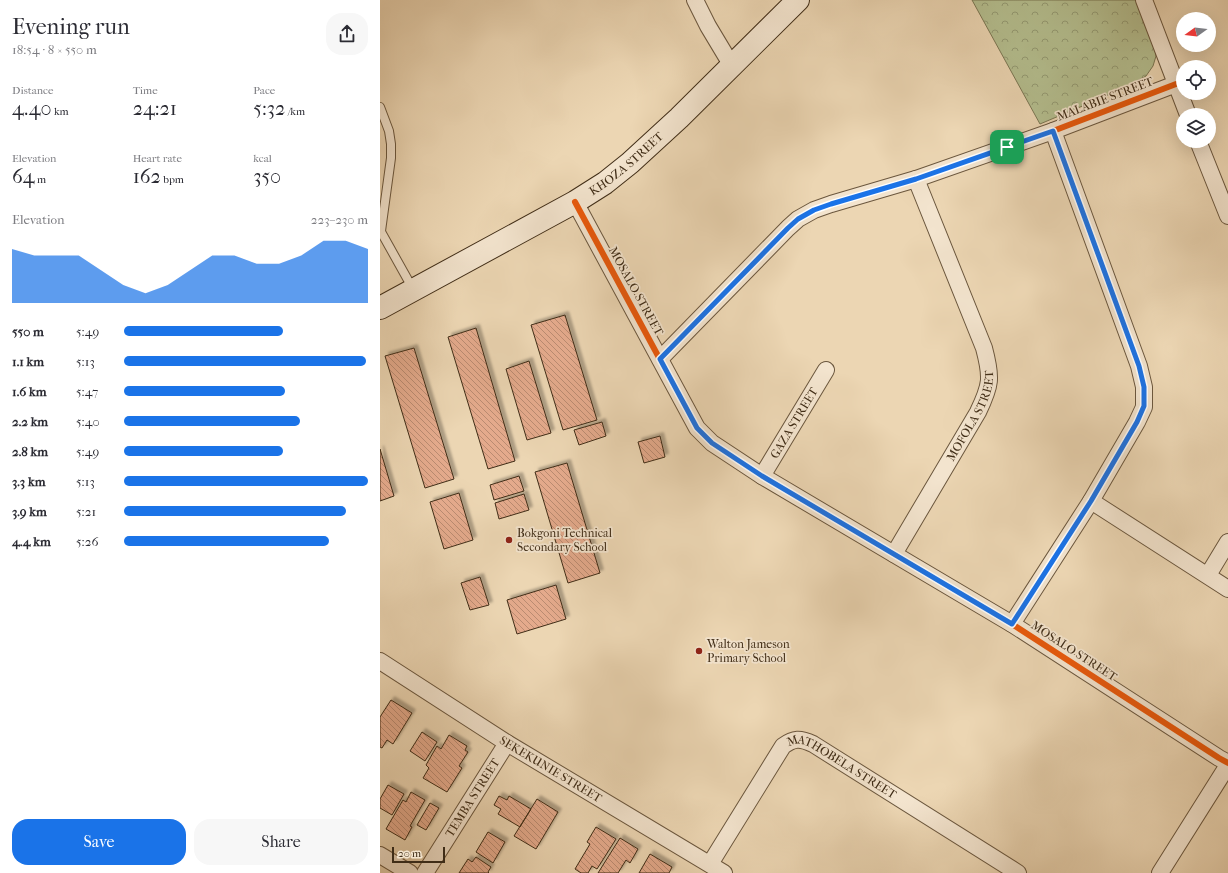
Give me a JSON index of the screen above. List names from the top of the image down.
{
  "streets": {
    "street": [
      "MALABIE STREET",
      "KHOZA STREET",
      "MOSALO STREET",
      "MOFOLA STREET",
      "GAZA STREET",
      "SEKEKUNIE STREET",
      "MATHOBELA STREET",
      "TEMBA STREET"
    ]
  },
  "crossings": [
    ["MALABIE STREET", "MOSALO STREET"],
    ["MALABIE STREET", "MOFOLA STREET"],
    ["KHOZA STREET", "MOSALO STREET"],
    ["MOSALO STREET", "MOFOLA STREET"],
    ["MOSALO STREET", "GAZA STREET"],
    ["SEKEKUNIE STREET", "MATHOBELA STREET"],
    ["SEKEKUNIE STREET", "TEMBA STREET"]
  ],
  "places": ["Bokgoni Technical Secondary School", "Walton Jameson Primary School"],
  "scale_bar": "20 m",
  "north": "left",
  "page": {
    "heading": ["Evening run", "18:54 · 8 × 550 m"],
    "stats": [
      ["Distance", "4.40 km"],
      ["Time", "24:21"],
      ["Pace", "5:32 /km"],
      ["Elevation", "64 m"],
      ["Heart rate", "162 bpm"],
      ["kcal", "350"]
    ],
    "chart": ["Elevation", "223–230 m"],
    "list": [
      {
        "name": "550 m",
        "note": "5:49"
      },
      {
        "name": "1.1 km",
        "note": "5:13"
      },
      {
        "name": "1.6 km",
        "note": "5:47"
      },
      {
        "name": "2.2 km",
        "note": "5:40"
      },
      {
        "name": "2.8 km",
        "note": "5:49"
      },
      {
        "name": "3.3 km",
        "note": "5:13"
      },
      {
        "name": "3.9 km",
        "note": "5:21"
      },
      {
        "name": "4.4 km",
        "note": "5:26"
      }
    ],
    "buttons": ["Save", "Share"],
    "scale": "20 m"
  }
}
